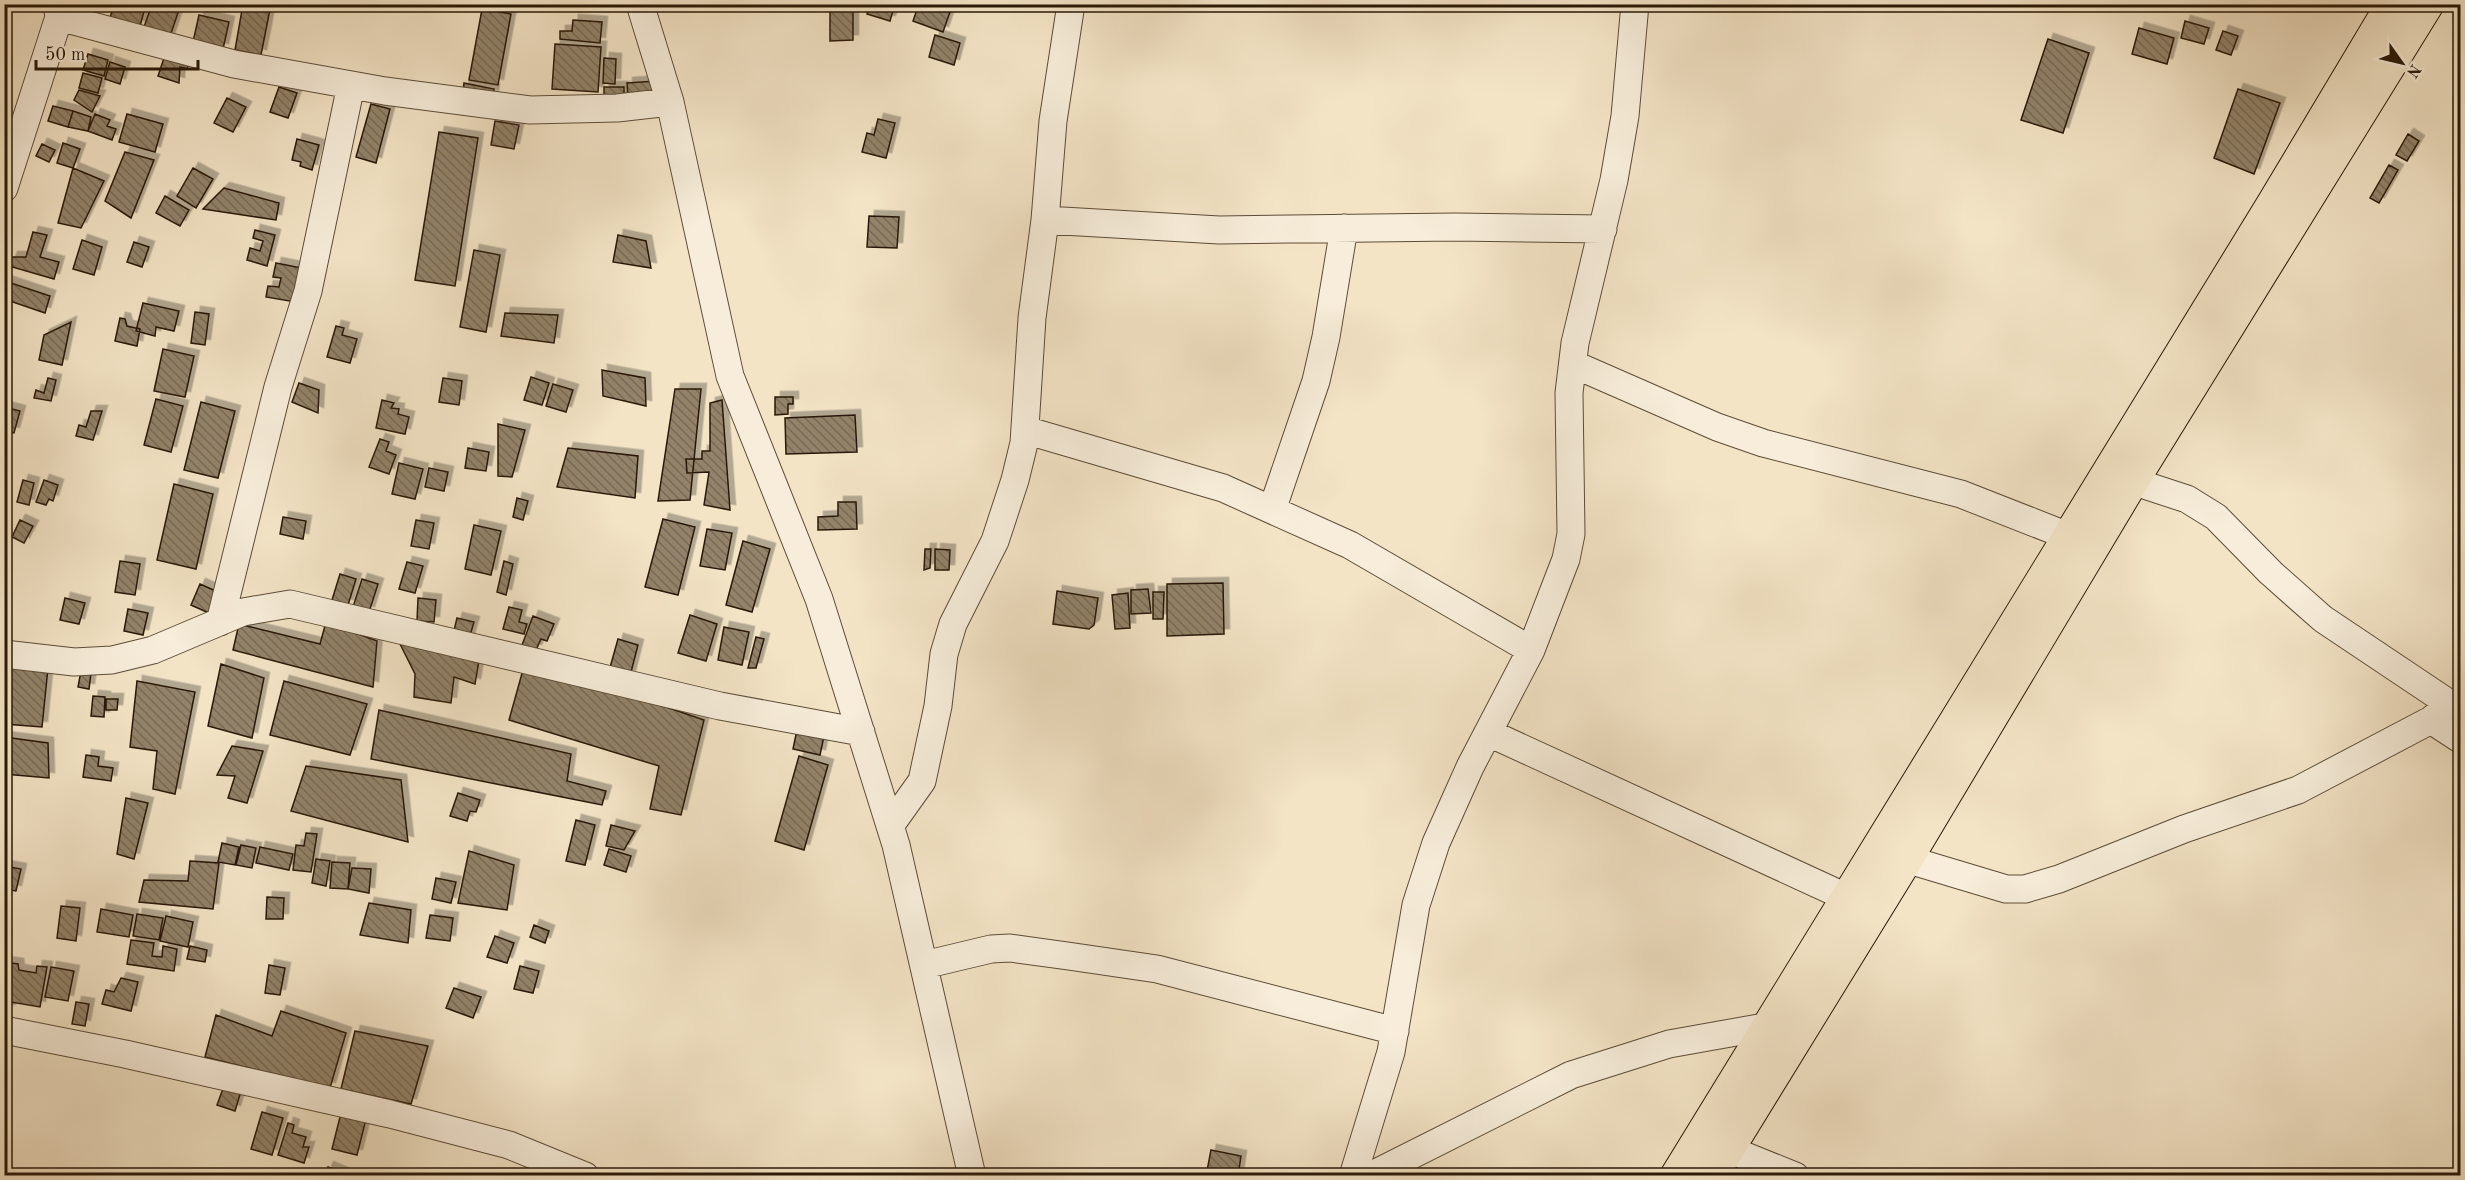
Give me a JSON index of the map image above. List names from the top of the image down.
{
  "scale_bar": "50 m",
  "north": "bottom right"
}
